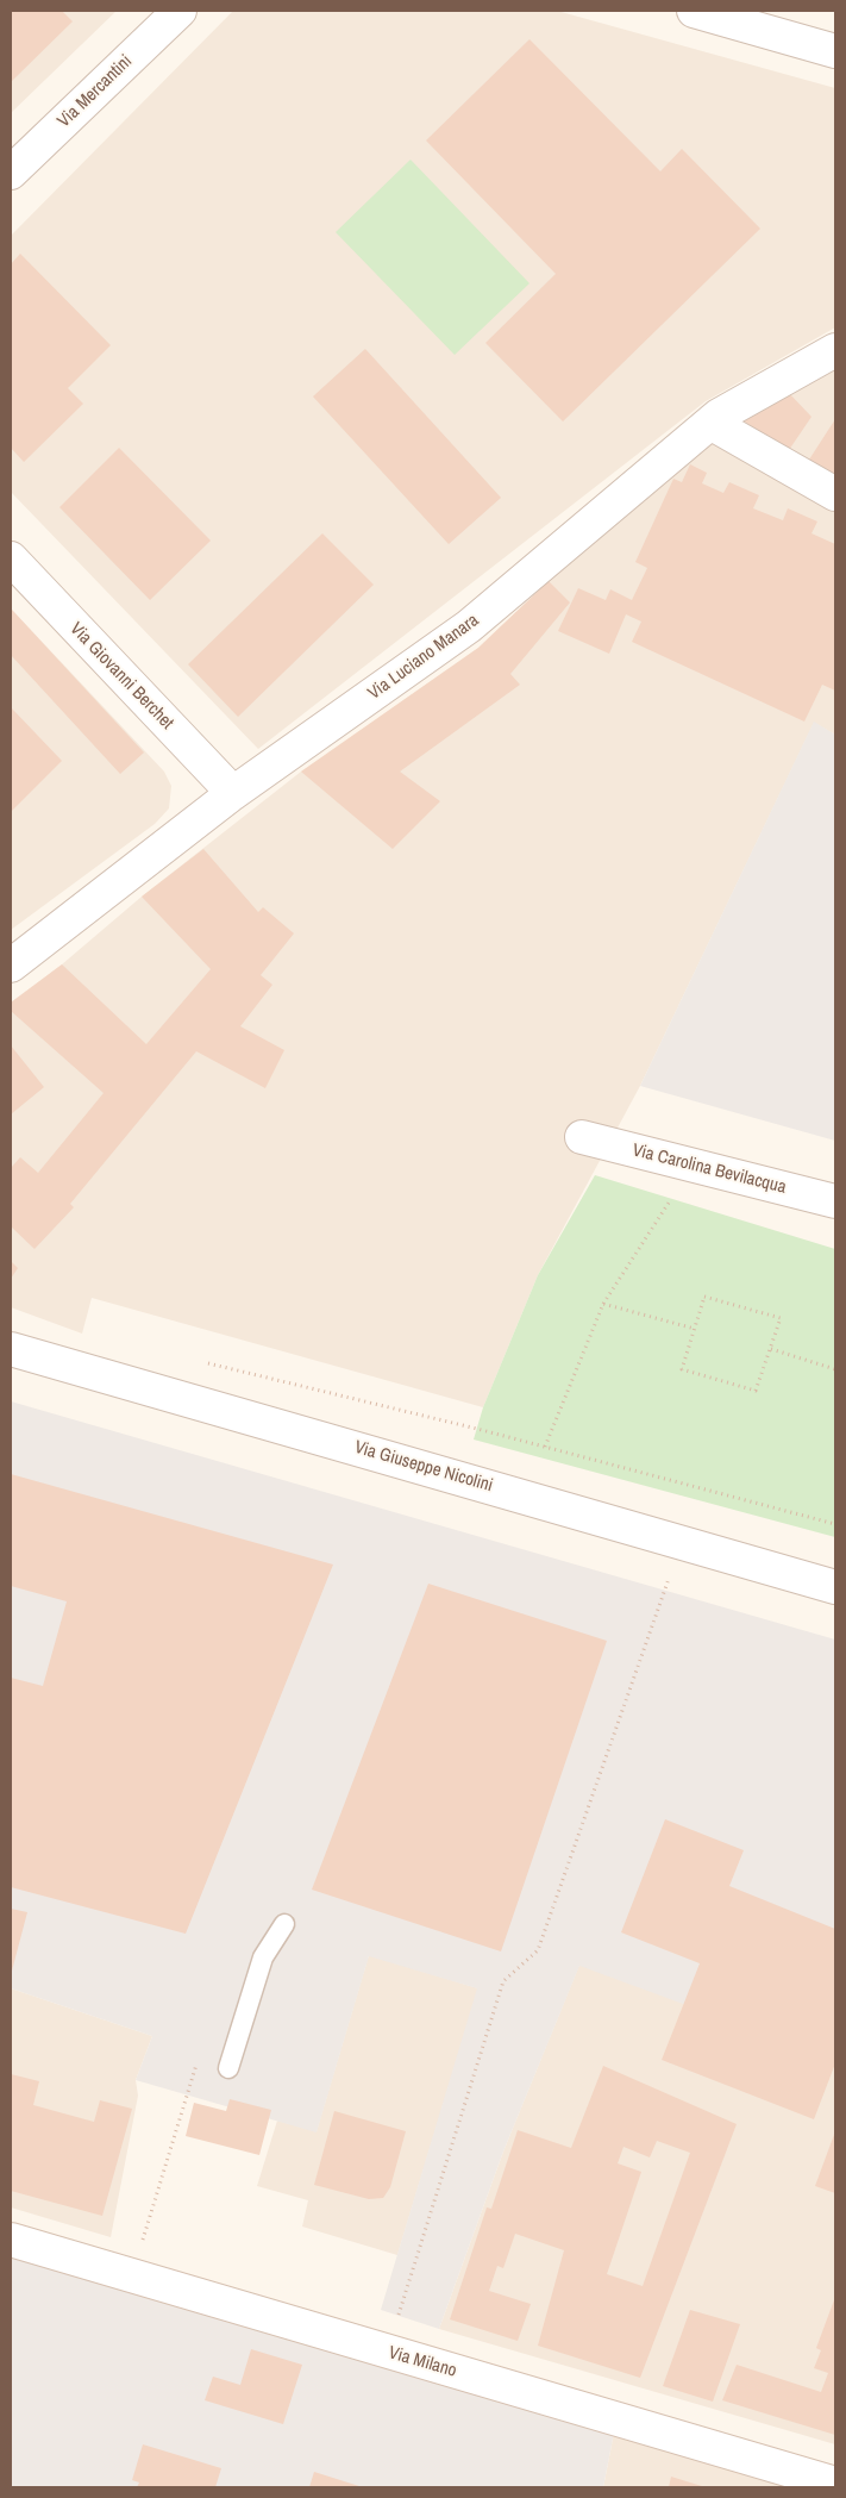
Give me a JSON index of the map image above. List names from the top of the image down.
{
  "streets": {
    "street": [
      "Via Mercantini",
      "Via Luciano Manara",
      "Via Giovanni Berchet",
      "Via Carolina Bevilacqua",
      "Via Giuseppe Nicolini",
      "Via Milano"
    ]
  },
  "crossings": [
    ["Via Luciano Manara", "Via Giovanni Berchet"]
  ]
}
